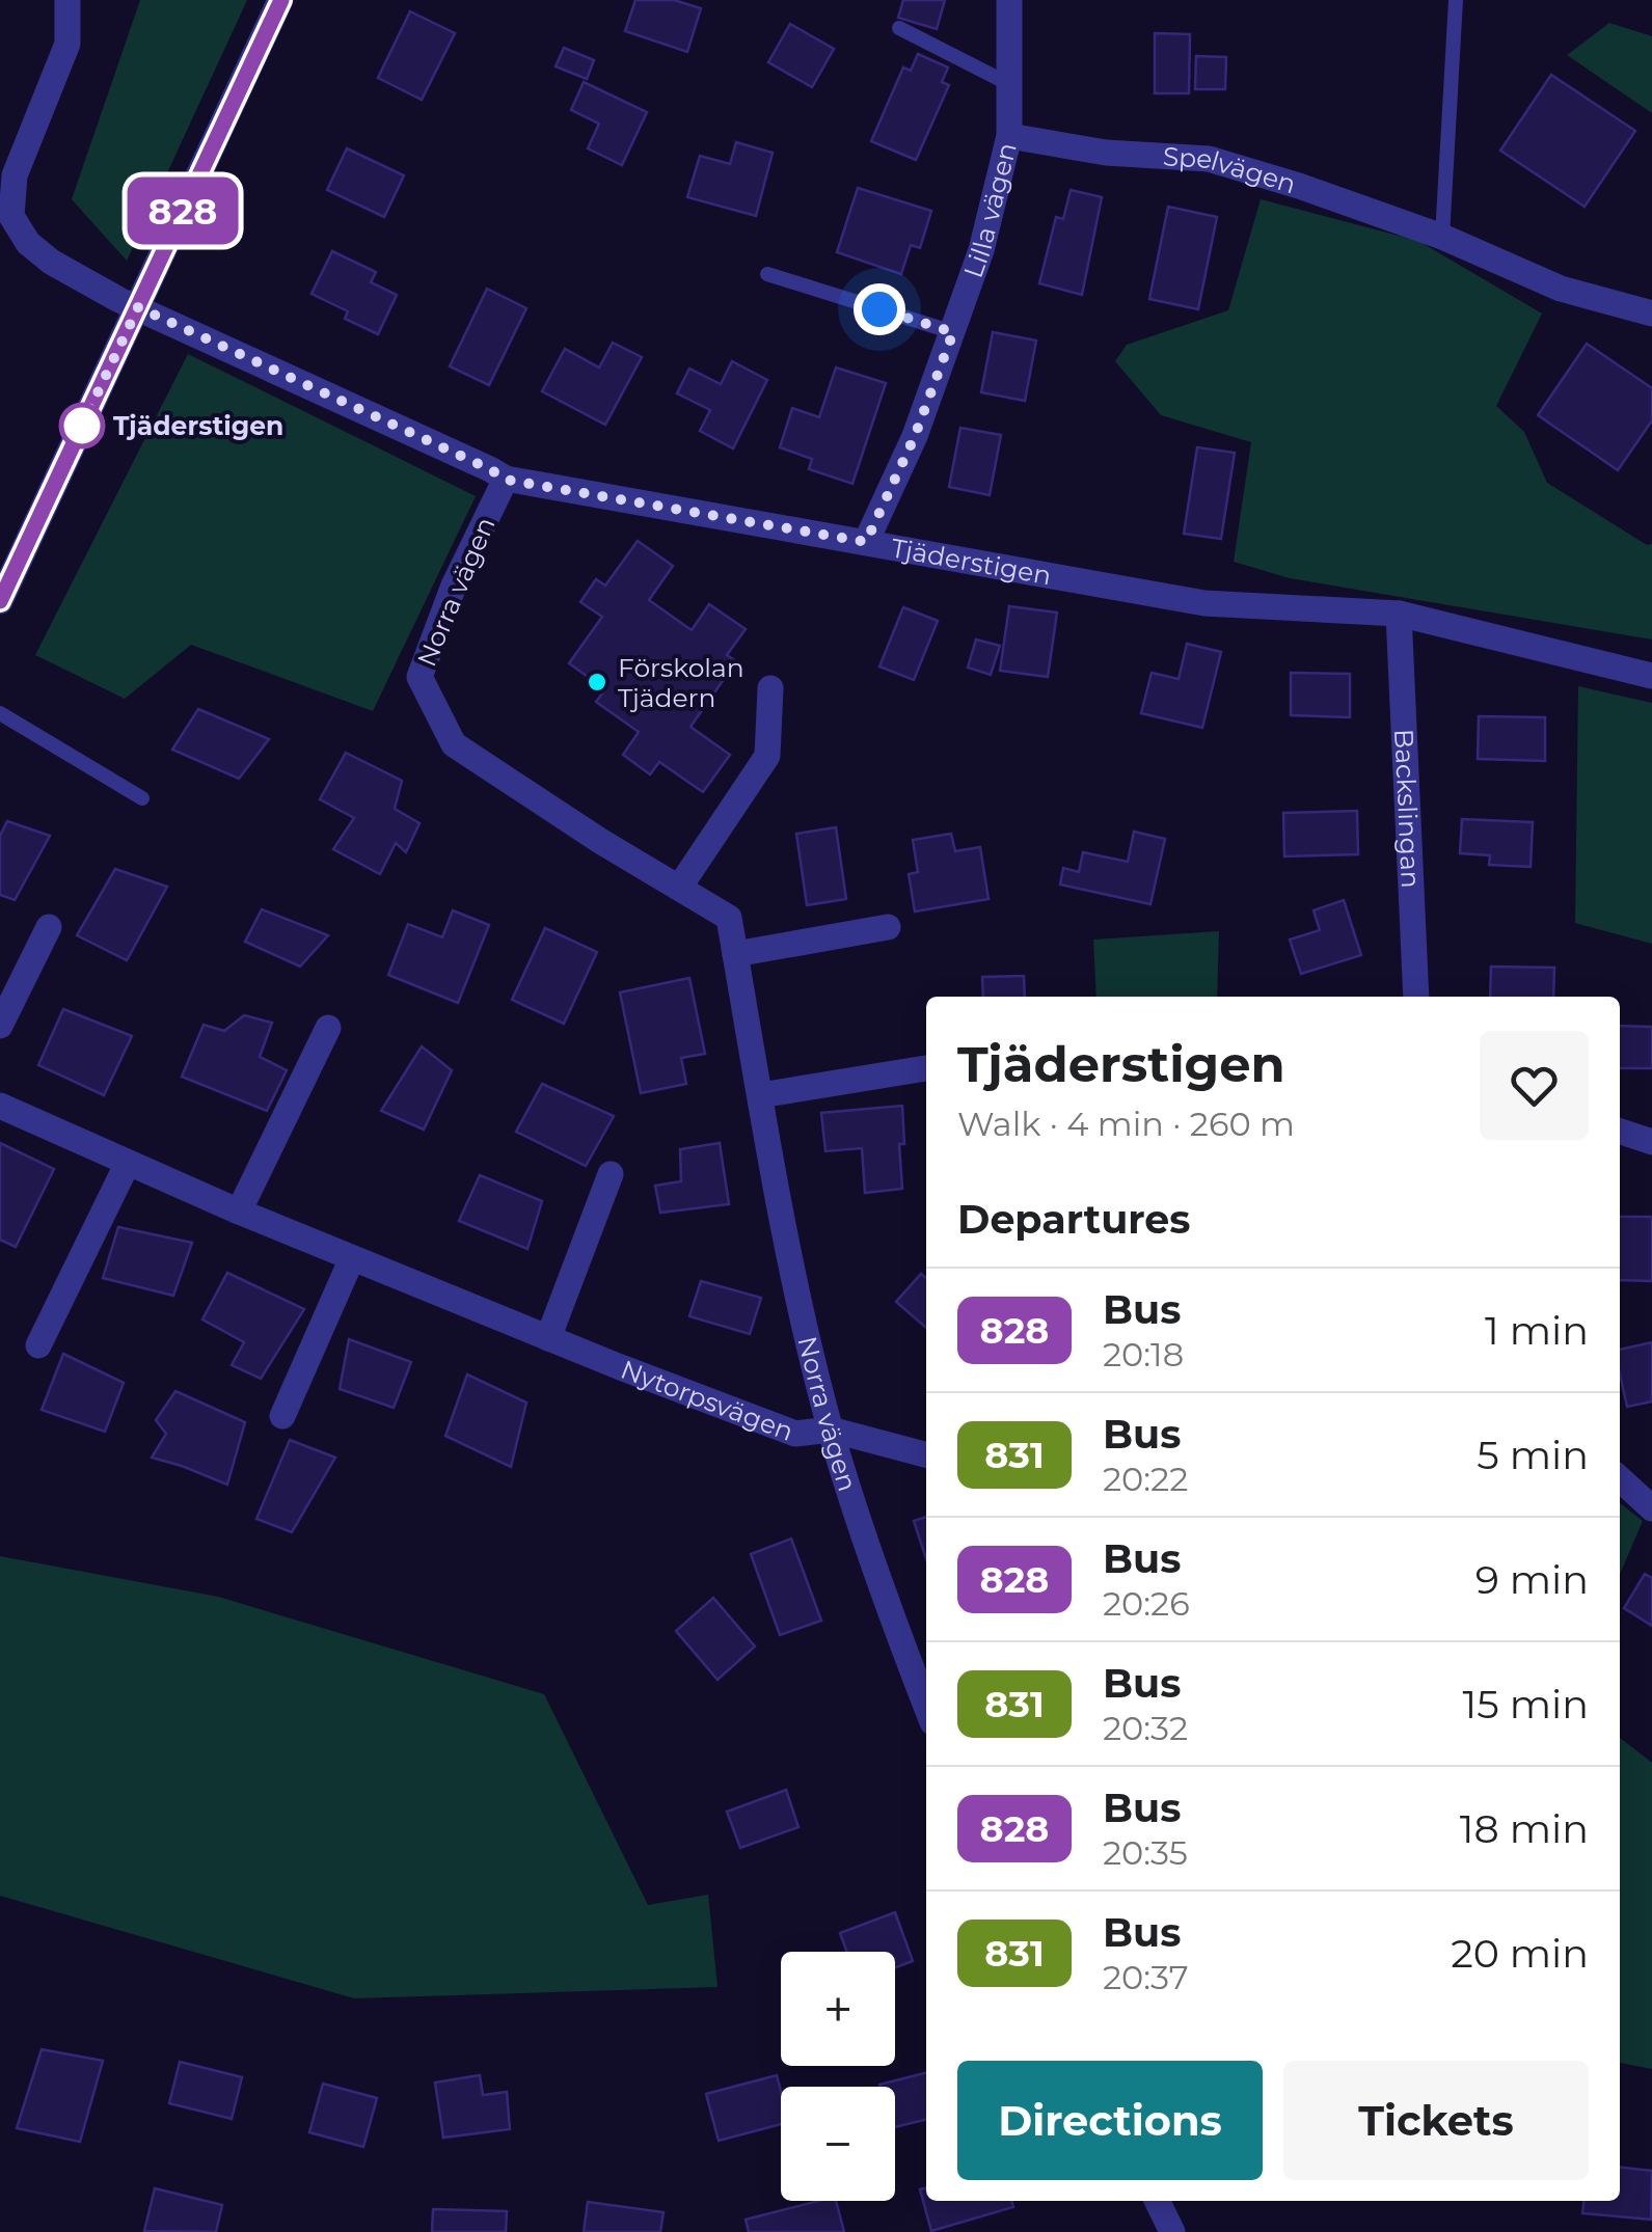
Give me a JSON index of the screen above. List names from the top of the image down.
{
  "streets": {
    "street": [
      "Spelvägen",
      "Lilla vägen",
      "Tjäderstigen",
      "Norra vägen",
      "Backslingan",
      "Nytorpsvägen"
    ]
  },
  "crossings": [
    ["Spelvägen", "Lilla vägen"],
    ["Lilla vägen", "Tjäderstigen"],
    ["Tjäderstigen", "Norra vägen"],
    ["Tjäderstigen", "Backslingan"],
    ["Norra vägen", "Nytorpsvägen"]
  ],
  "places": ["Tjäderstigen", "Förskolan Tjädern"],
  "lines": ["bus line 828"],
  "page": {
    "on_map": "828",
    "heading": [
      ["Tjäderstigen", "Walk · 4 min · 260 m"],
      "Departures"
    ],
    "list": [
      {
        "mark": "828",
        "name": "Bus",
        "note": "20:18",
        "value": "1 min"
      },
      {
        "mark": "831",
        "name": "Bus",
        "note": "20:22",
        "value": "5 min"
      },
      {
        "mark": "828",
        "name": "Bus",
        "note": "20:26",
        "value": "9 min"
      },
      {
        "mark": "831",
        "name": "Bus",
        "note": "20:32",
        "value": "15 min"
      },
      {
        "mark": "828",
        "name": "Bus",
        "note": "20:35",
        "value": "18 min"
      },
      {
        "mark": "831",
        "name": "Bus",
        "note": "20:37",
        "value": "20 min"
      }
    ],
    "map_buttons": ["+", "−"],
    "buttons": ["Directions", "Tickets"]
  }
}
